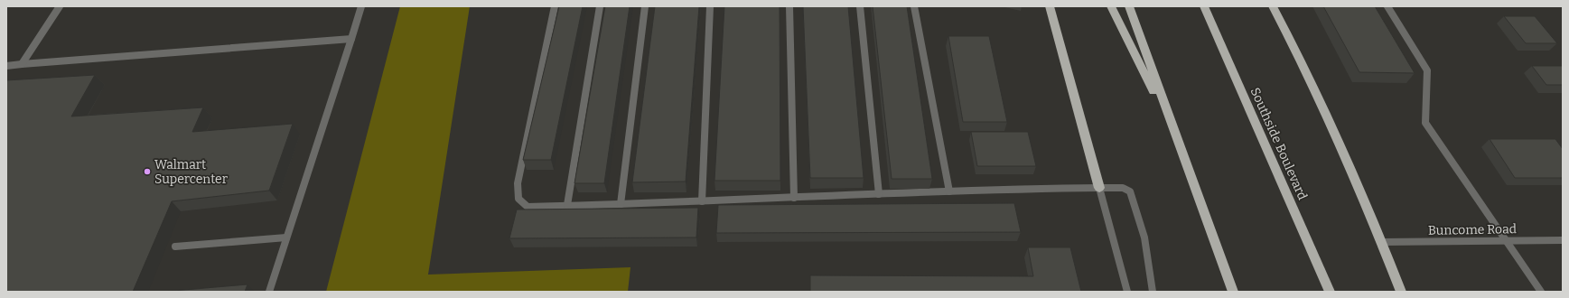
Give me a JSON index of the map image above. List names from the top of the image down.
{
  "streets": {
    "highway": ["Southside Boulevard"],
    "street": ["Buncome Road"]
  },
  "places": ["Walmart Supercenter"]
}
